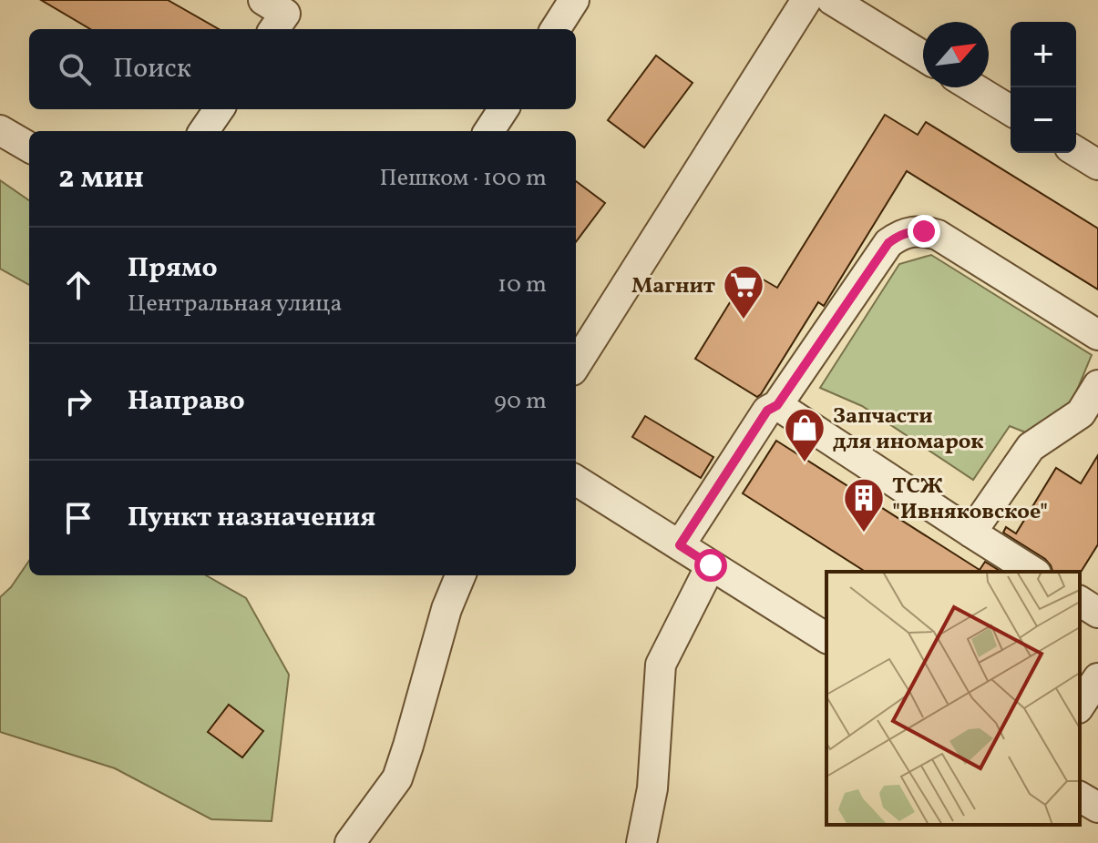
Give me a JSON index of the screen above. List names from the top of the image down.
{
  "places": {
    "supermarket": ["Магнит"],
    "shop": ["Запчасти для иномарок"],
    "building": ["ТСЖ \"Ивняковское\""]
  },
  "north": "top right",
  "page": {
    "map_buttons": ["+", "−"],
    "search": "Поиск",
    "heading": ["2 мин", "Пешком · 100 m"],
    "list": [
      ["Прямо", "Центральная улица", "10 m"],
      ["Направо", "90 m"],
      "Пункт назначения"
    ]
  }
}
